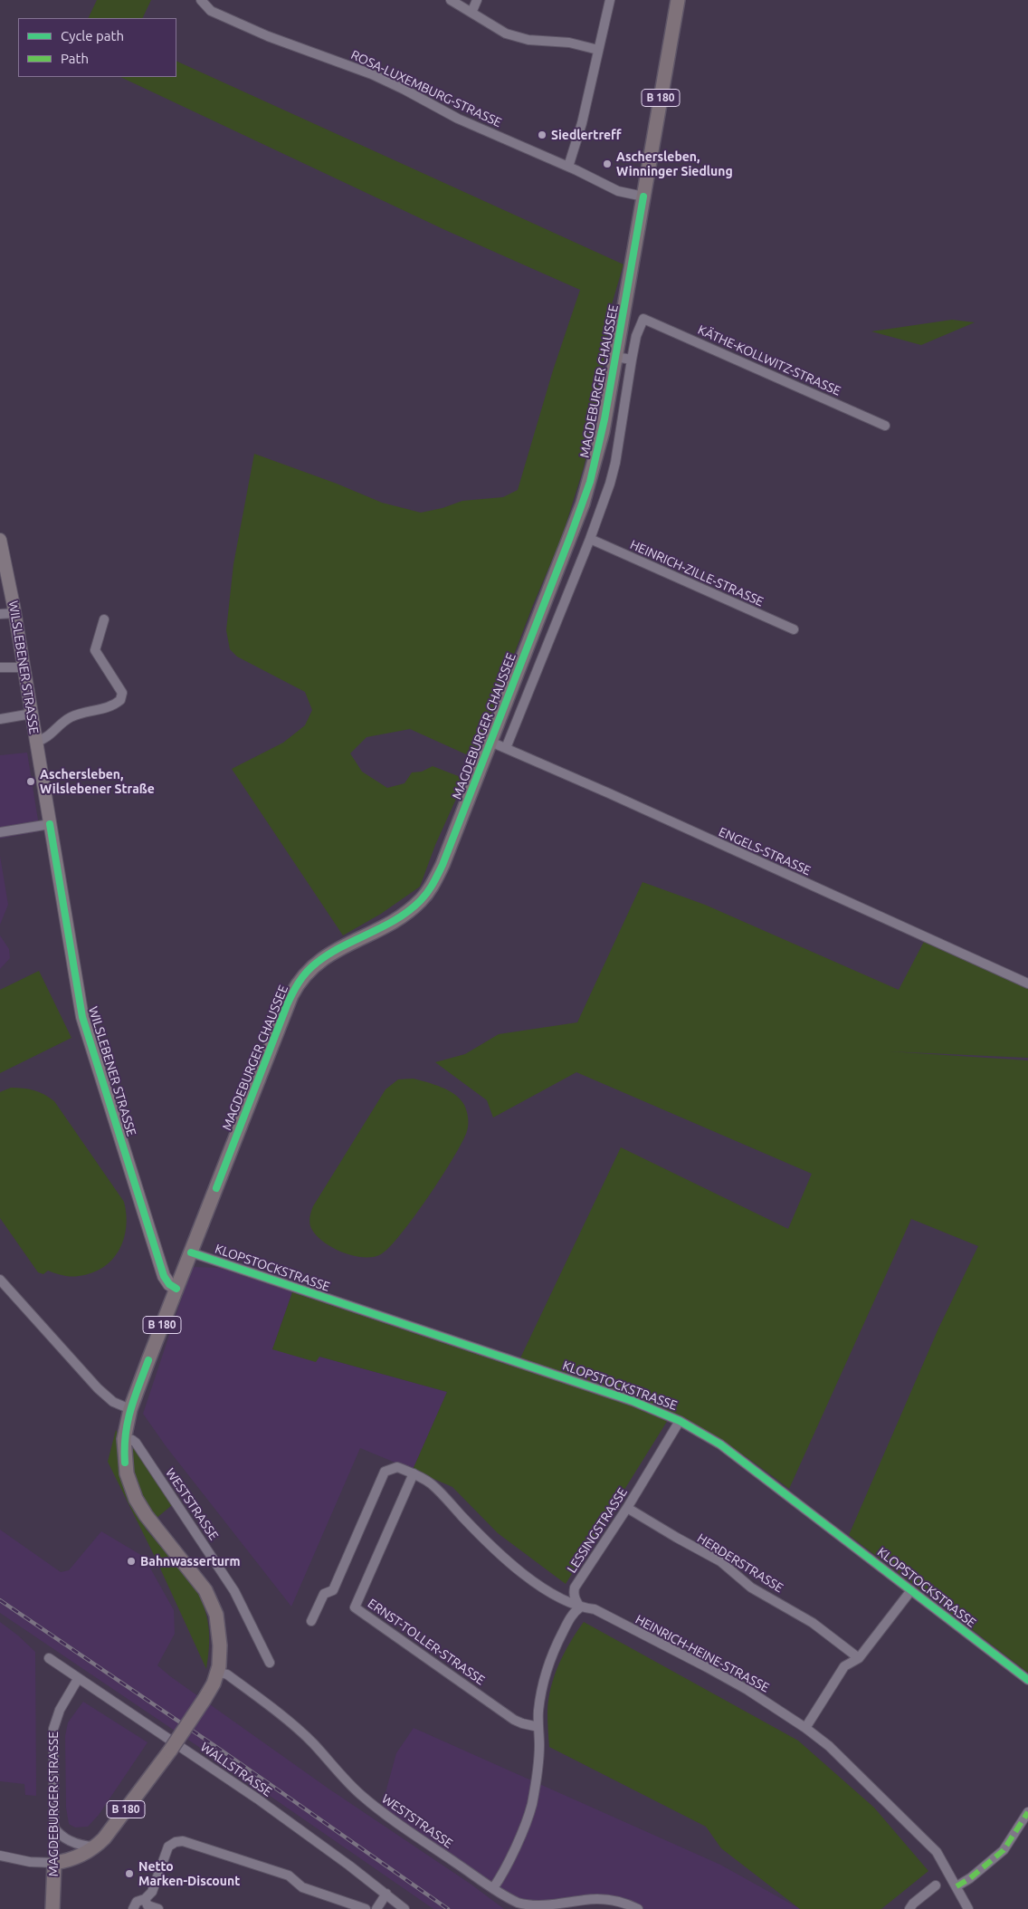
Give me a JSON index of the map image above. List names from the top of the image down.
{
  "streets": {
    "main road": ["B 180", "MAGDEBURGER CHAUSSEE", "MAGDEBURGER STRASSE"],
    "street": [
      "ROSA-LUXEMBURG-STRASSE",
      "KÄTHE-KOLLWITZ-STRASSE",
      "HEINRICH-ZILLE-STRASSE",
      "WILSLEBENER STRASSE",
      "ENGELS-STRASSE",
      "KLOPSTOCKSTRASSE",
      "WESTSTRASSE",
      "LESSINGSTRASSE",
      "HERDERSTRASSE",
      "ERNST-TOLLER-STRASSE",
      "HEINRICH-HEINE-STRASSE",
      "WALLSTRASSE"
    ]
  },
  "crossings": [
    ["ROSA-LUXEMBURG-STRASSE", "MAGDEBURGER CHAUSSEE"],
    ["MAGDEBURGER CHAUSSEE", "WILSLEBENER STRASSE"],
    ["MAGDEBURGER CHAUSSEE", "ENGELS-STRASSE"],
    ["MAGDEBURGER CHAUSSEE", "KLOPSTOCKSTRASSE"],
    ["MAGDEBURGER CHAUSSEE", "WESTSTRASSE"],
    ["MAGDEBURGER CHAUSSEE", "MAGDEBURGER STRASSE"],
    ["KLOPSTOCKSTRASSE", "LESSINGSTRASSE"],
    ["LESSINGSTRASSE", "HERDERSTRASSE"],
    ["LESSINGSTRASSE", "HEINRICH-HEINE-STRASSE"],
    ["ERNST-TOLLER-STRASSE", "HEINRICH-HEINE-STRASSE"],
    ["WALLSTRASSE", "MAGDEBURGER STRASSE"]
  ],
  "places": [
    "Siedlertreff",
    "Aschersleben, Winninger Siedlung",
    "Aschersleben, Wilslebener Straße",
    "Bahnwasserturm",
    "Netto Marken-Discount"
  ],
  "legend": ["Cycle path", "Path"]
}
